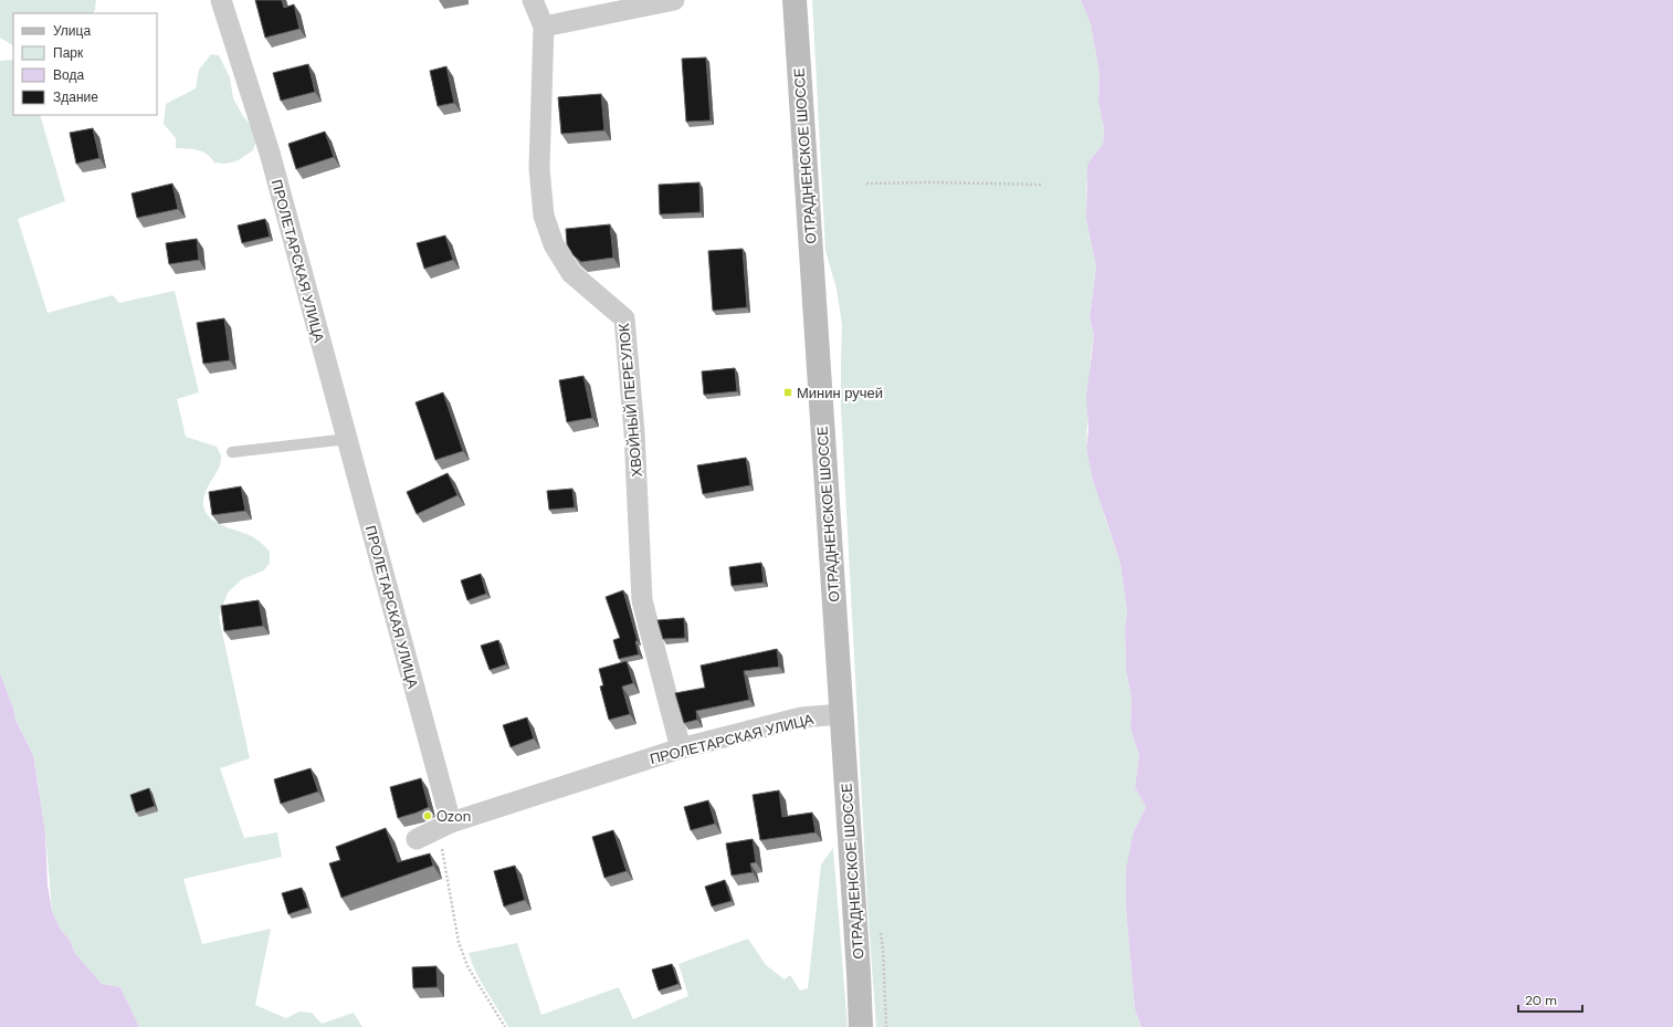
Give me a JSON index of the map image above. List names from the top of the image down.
{
  "streets": {
    "main road": ["ОТРАДНЕНСКОЕ ШОССЕ"],
    "street": ["ПРОЛЕТАРСКАЯ УЛИЦА", "ХВОЙНЫЙ ПЕРЕУЛОК"]
  },
  "crossings": [
    ["ОТРАДНЕНСКОЕ ШОССЕ", "ПРОЛЕТАРСКАЯ УЛИЦА"],
    ["ПРОЛЕТАРСКАЯ УЛИЦА", "ХВОЙНЫЙ ПЕРЕУЛОК"]
  ],
  "places": {
    "transit": ["Минин ручей"],
    "other": ["Ozon"]
  },
  "legend": [
    "Улица",
    "Парк",
    "Вода",
    "Здание"
  ],
  "scale_bar": "20 m"
}
